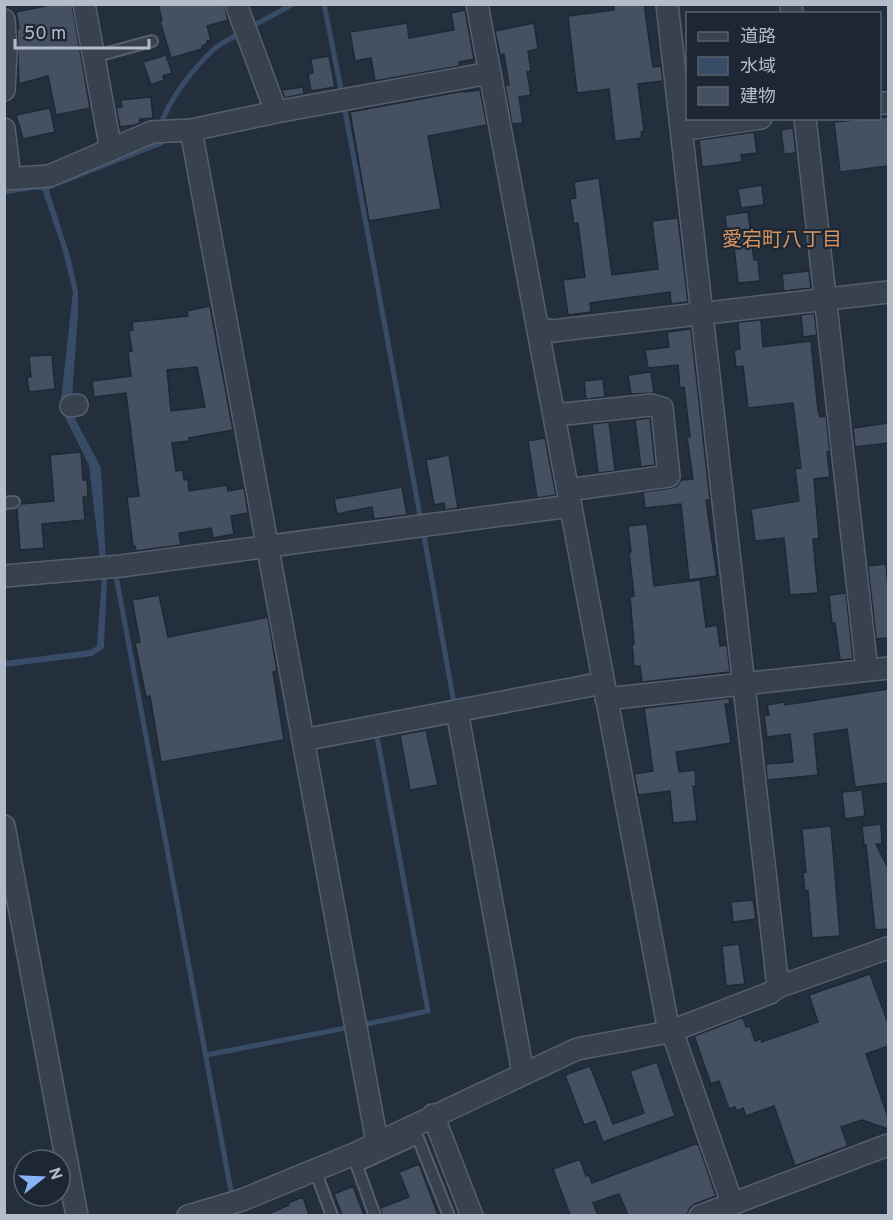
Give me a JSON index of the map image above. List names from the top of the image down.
{
  "districts": ["愛宕町八丁目"],
  "legend": ["道路", "水域", "建物"],
  "scale_bar": "50 m",
  "north": "right"
}
